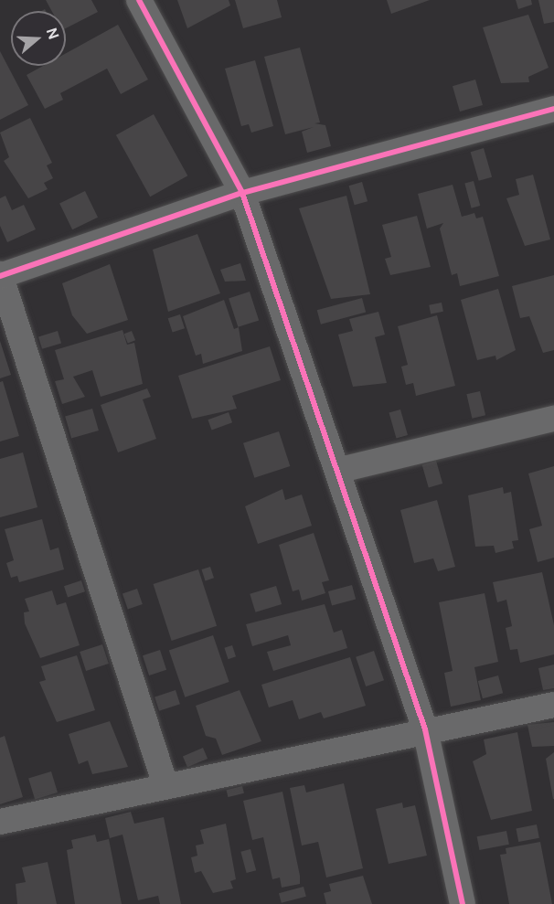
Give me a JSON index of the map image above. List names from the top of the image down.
{
  "north": "right"
}
